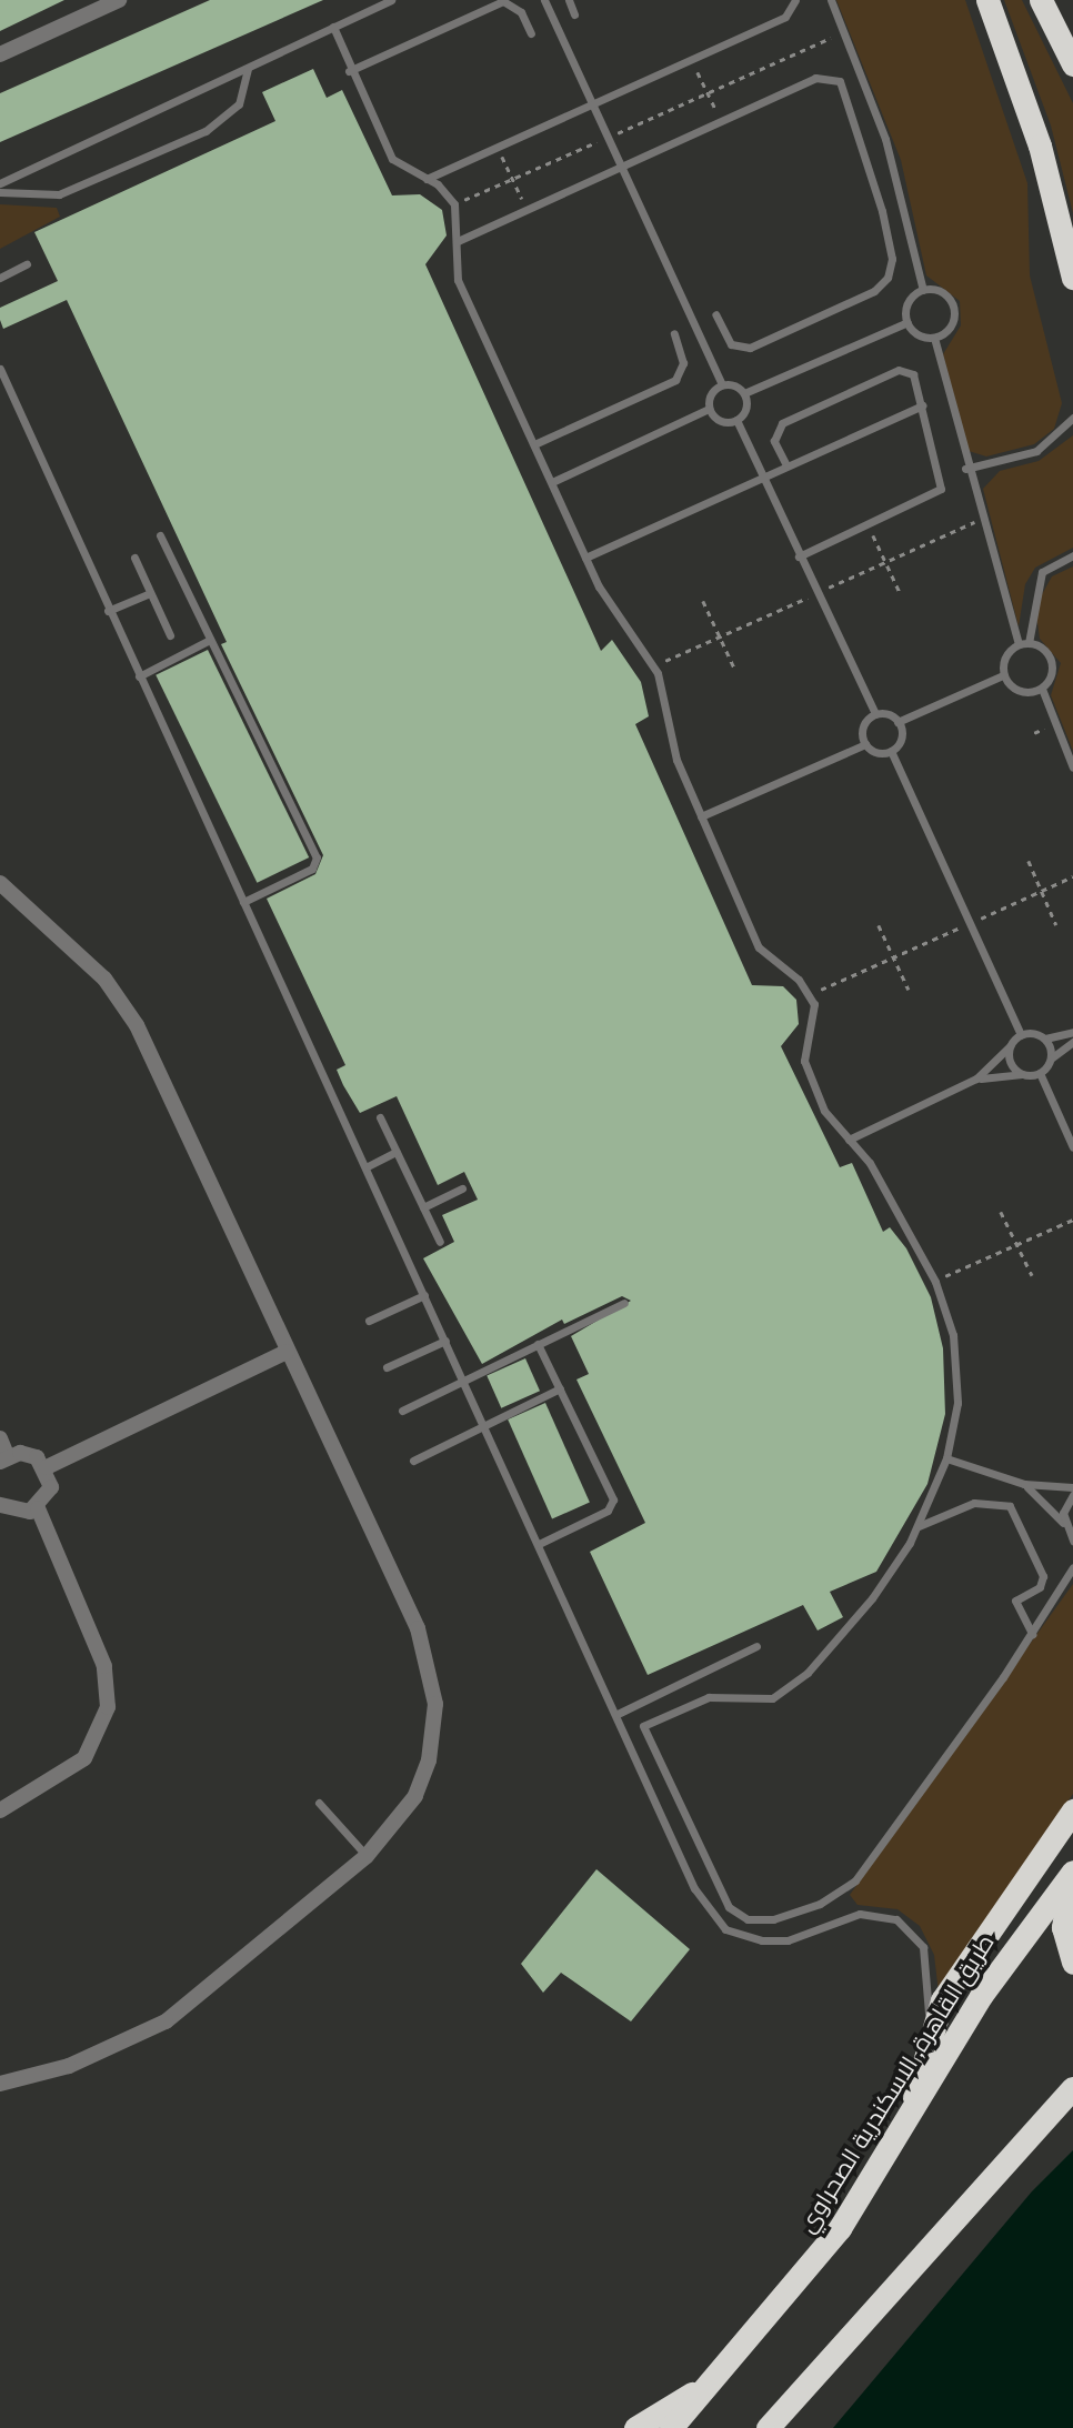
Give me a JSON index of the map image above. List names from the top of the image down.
{
  "streets": {
    "highway": ["طريق القاهرة, الاسكندرية الصحراوي"]
  }
}
